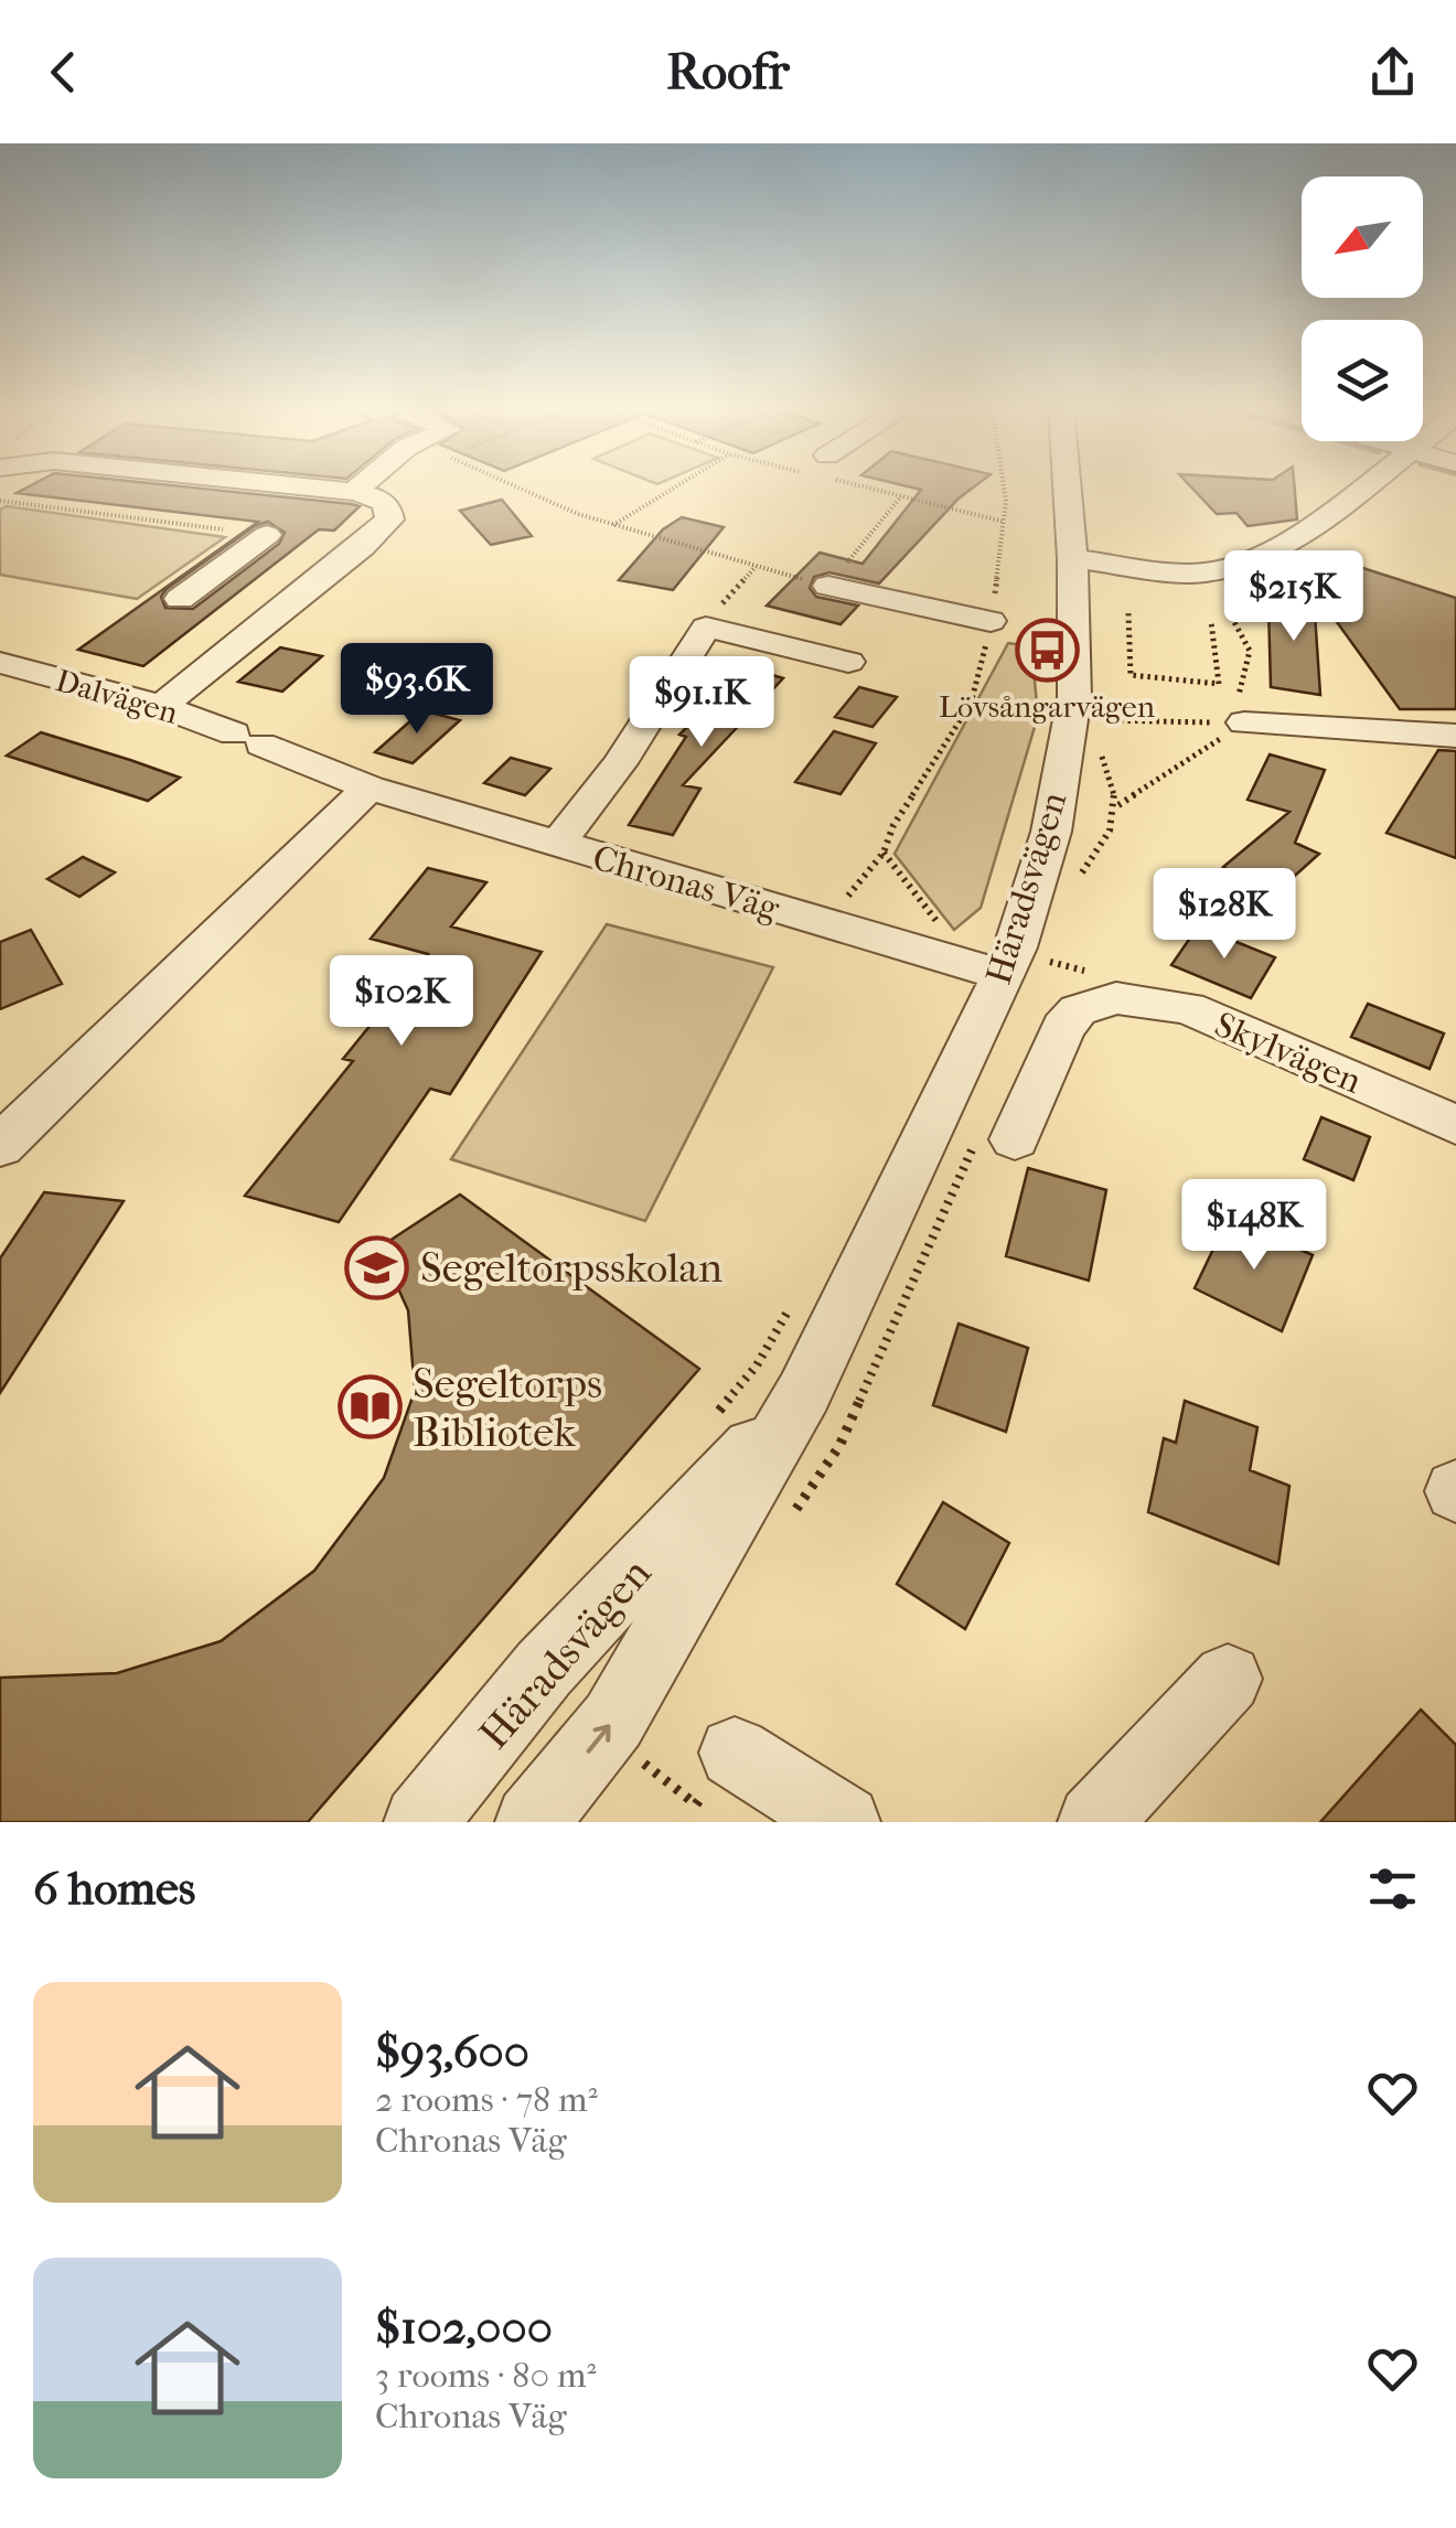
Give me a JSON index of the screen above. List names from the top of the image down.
{
  "streets": {
    "street": [
      "Dalvägen",
      "Chronas Väg",
      "Häradsvägen",
      "Skylvägen"
    ]
  },
  "crossings": [
    ["Dalvägen", "Chronas Väg"],
    ["Chronas Väg", "Häradsvägen"]
  ],
  "places": {
    "bus stop": ["Lövsångarvägen"],
    "school or university": ["Segeltorpsskolan"],
    "library": ["Segeltorps Bibliotek"]
  },
  "north": "bottom left",
  "page": {
    "header": "Roofr",
    "price": [
      "$215K",
      "$93.6K",
      "$91.1K",
      "$128K",
      "$102K",
      "$148K"
    ],
    "heading": "6 homes",
    "list": [
      {
        "name": "$93,600",
        "note": "2 rooms · 78 m² · Chronas Väg"
      },
      {
        "name": "$102,000",
        "note": "3 rooms · 80 m² · Chronas Väg"
      }
    ]
  }
}
